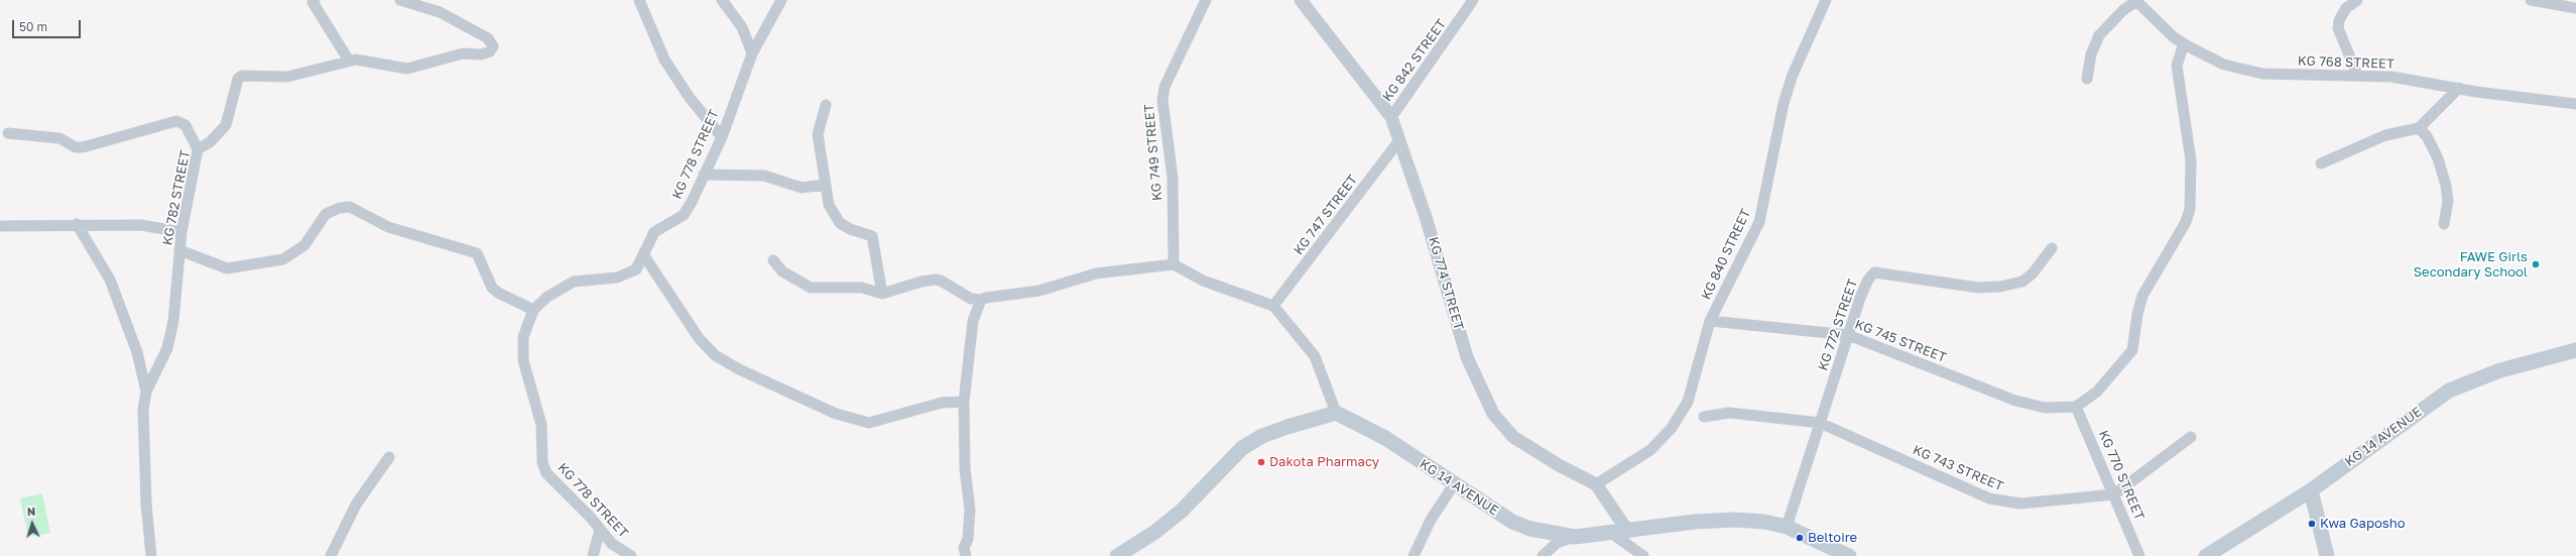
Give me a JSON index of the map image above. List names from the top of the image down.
{
  "streets": {
    "main road": ["KG 14 AVENUE"],
    "street": [
      "KG 842 STREET",
      "KG 768 STREET",
      "KG 749 STREET",
      "KG 778 STREET",
      "KG 782 STREET",
      "KG 747 STREET",
      "KG 840 STREET",
      "KG 774 STREET",
      "KG 772 STREET",
      "KG 745 STREET",
      "KG 743 STREET",
      "KG 770 STREET"
    ]
  },
  "crossings": [
    ["KG 842 STREET", "KG 774 STREET"],
    ["KG 747 STREET", "KG 774 STREET"],
    ["KG 840 STREET", "KG 774 STREET"],
    ["KG 840 STREET", "KG 745 STREET"],
    ["KG 774 STREET", "KG 14 AVENUE"],
    ["KG 772 STREET", "KG 745 STREET"],
    ["KG 772 STREET", "KG 14 AVENUE"],
    ["KG 772 STREET", "KG 743 STREET"],
    ["KG 745 STREET", "KG 770 STREET"],
    ["KG 743 STREET", "KG 770 STREET"]
  ],
  "places": [
    "FAWE Girls Secondary School",
    "Dakota Pharmacy",
    "Kwa Gaposho",
    "Beltoire"
  ],
  "scale_bar": "50 m",
  "north": "top"
}
